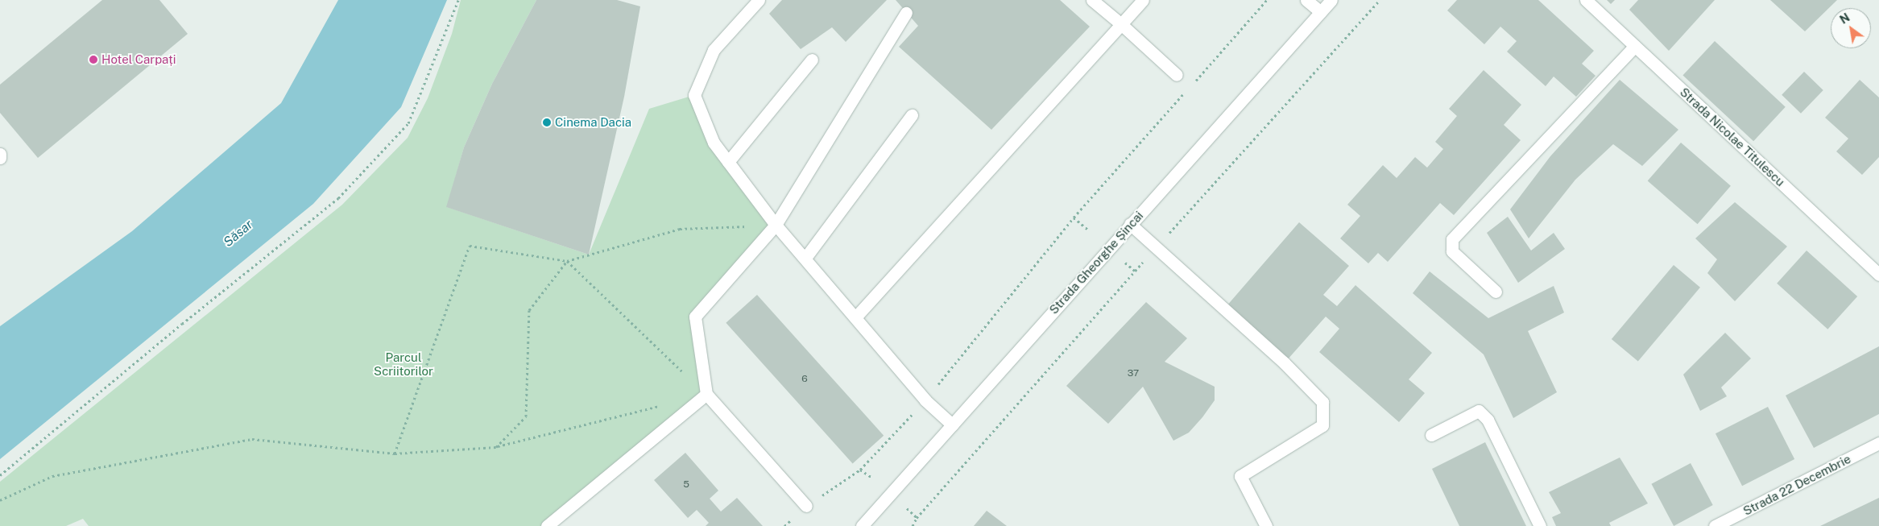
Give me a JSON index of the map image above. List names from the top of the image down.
{
  "streets": {
    "street": ["Strada Nicolae Titulescu", "Strada Gheorghe Șincai", "Strada 22 Decembrie"]
  },
  "water": ["Săsar"],
  "parks": ["Parcul Scriitorilor"],
  "places": ["Hotel Carpați", "Cinema Dacia"],
  "house_numbers": ["37", "6", "5"],
  "north": "top left"
}
